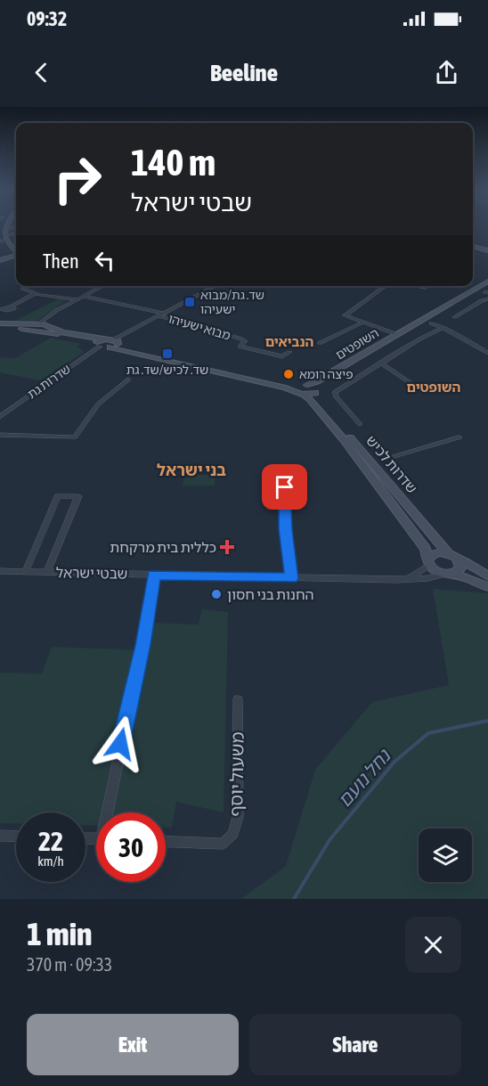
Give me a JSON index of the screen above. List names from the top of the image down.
{
  "streets": {
    "main road": ["השופטים", "שדרות לכיש"],
    "street": [
      "מבוא ישעיהו",
      "שדרות גת",
      "שבטי ישראל",
      "משעול יוסף"
    ]
  },
  "crossings": [
    ["השופטים", "שדרות לכיש"]
  ],
  "districts": ["הנביאים", "השופטים", "בני ישראל"],
  "water": ["נחל נועם"],
  "places": {
    "transit": ["שד. גת/מבוא ישעיהו", "שד. לכיש/שד. גת"],
    "other": ["פיצה רומא", "החנות בני חסון"],
    "health": ["כללית בית מרקחת"]
  },
  "page": {
    "status": "09:32",
    "header": "Beeline",
    "turn": ["140 m", "שבטי ישראל"],
    "then": "Then",
    "speed": "22 km/h",
    "limit": "30",
    "heading": ["1 min", "370 m · 09:33"],
    "buttons": ["Exit", "Share"]
  }
}
